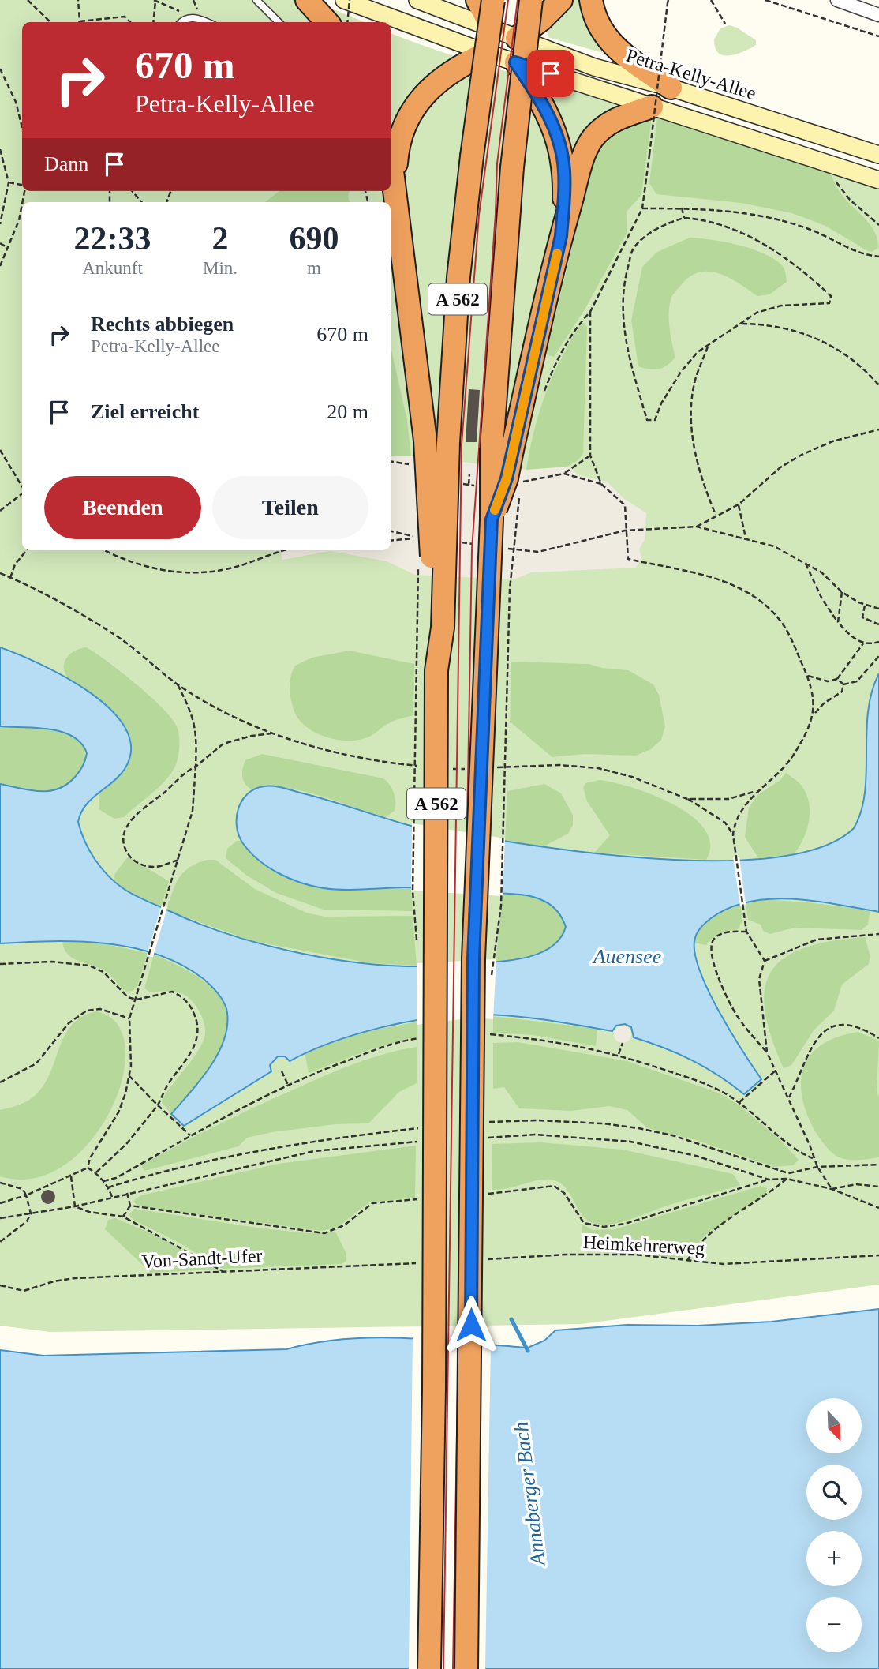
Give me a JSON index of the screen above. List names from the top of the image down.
{
  "streets": {
    "highway": ["A 562"],
    "main road": ["Petra-Kelly-Allee"],
    "path": ["Heimkehrerweg", "Von-Sandt-Ufer"]
  },
  "water": ["Auensee", "Annaberger Bach"],
  "north": "bottom right",
  "page": {
    "turn": ["670 m", "Petra-Kelly-Allee"],
    "then": "Dann",
    "eta": [
      "22:33",
      "Ankunft",
      "2",
      "Min.",
      "690",
      "m"
    ],
    "list": [
      {
        "name": "Rechts abbiegen",
        "note": "Petra-Kelly-Allee",
        "value": "670 m"
      },
      {
        "name": "Ziel erreicht",
        "value": "20 m"
      }
    ],
    "buttons": ["Beenden", "Teilen"],
    "map_buttons": ["+", "−"]
  }
}
